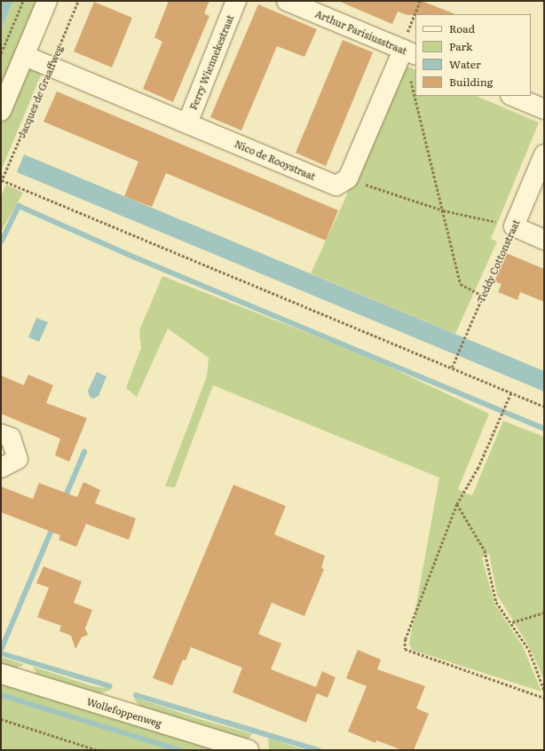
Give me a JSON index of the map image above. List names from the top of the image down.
{
  "streets": {
    "street": [
      "Arthur Parisiusstraat",
      "Ferry Wiennekestraat",
      "Nico de Rooystraat",
      "Teddy Cottonstraat",
      "Wollefoppenweg"
    ],
    "path": ["Jacques de Graaffweg"]
  },
  "crossings": [
    ["Ferry Wiennekestraat", "Nico de Rooystraat"],
    ["Jacques de Graaffweg", "Nico de Rooystraat"]
  ],
  "legend": [
    "Road",
    "Park",
    "Water",
    "Building"
  ]
}
